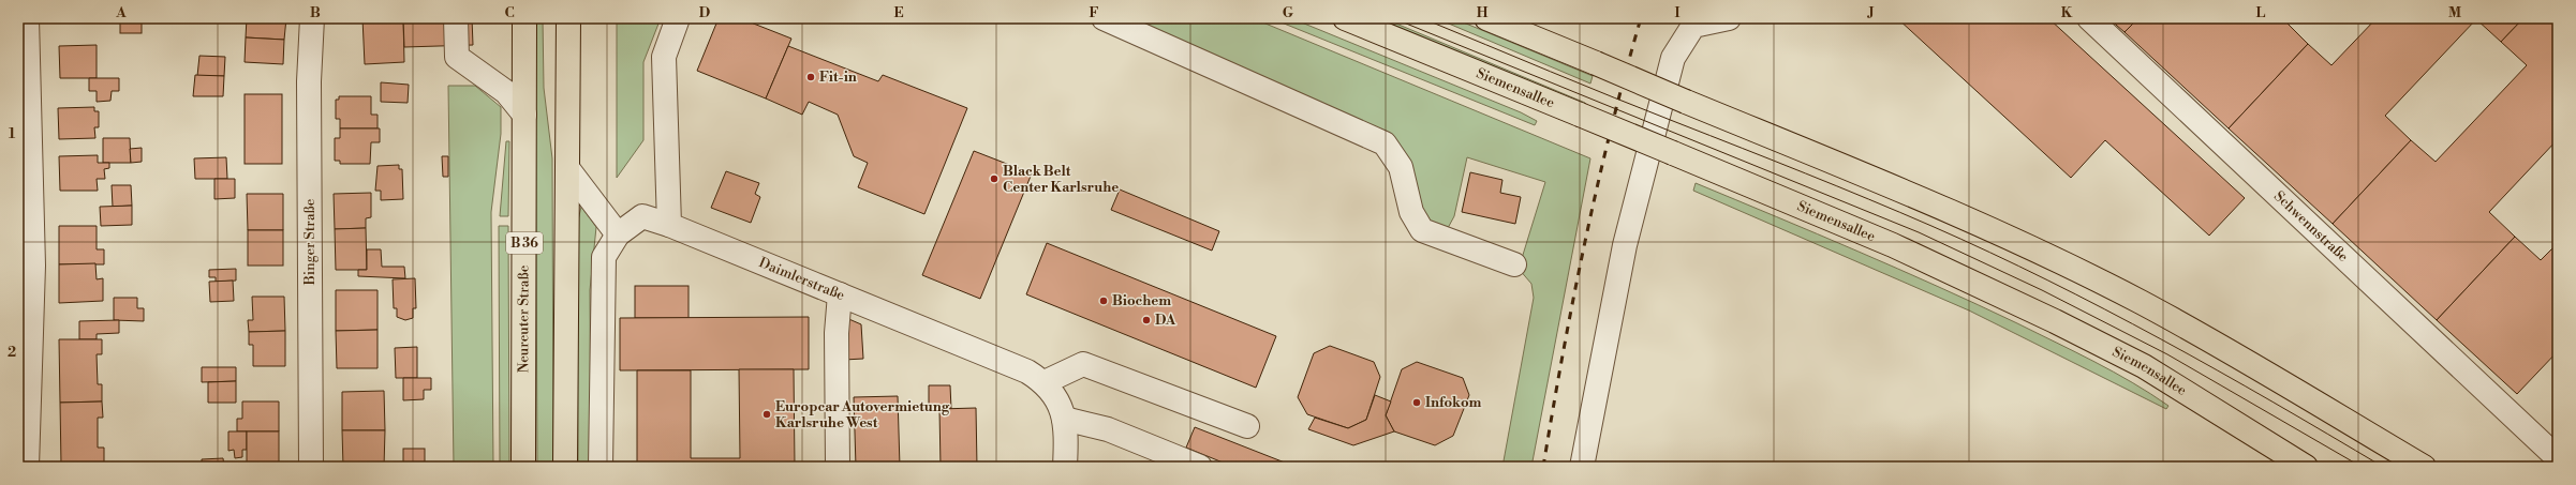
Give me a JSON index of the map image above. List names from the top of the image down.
{
  "streets": {
    "main road": ["Siemensallee", "B 36", "Neureuter Straße"],
    "street": ["Schwennstraße", "Binger Straße", "Daimlerstraße"]
  },
  "places": [
    "Fit-in",
    "Black Belt Center Karlsruhe",
    "Biochem",
    "DA",
    "Infokom",
    "Europcar Autovermietung Karlsruhe West"
  ],
  "grid": {
    "columns": [
      "A",
      "B",
      "C",
      "D",
      "E",
      "F",
      "G",
      "H",
      "I",
      "J",
      "K",
      "L",
      "M"
    ],
    "rows": ["1", "2"]
  }
}
